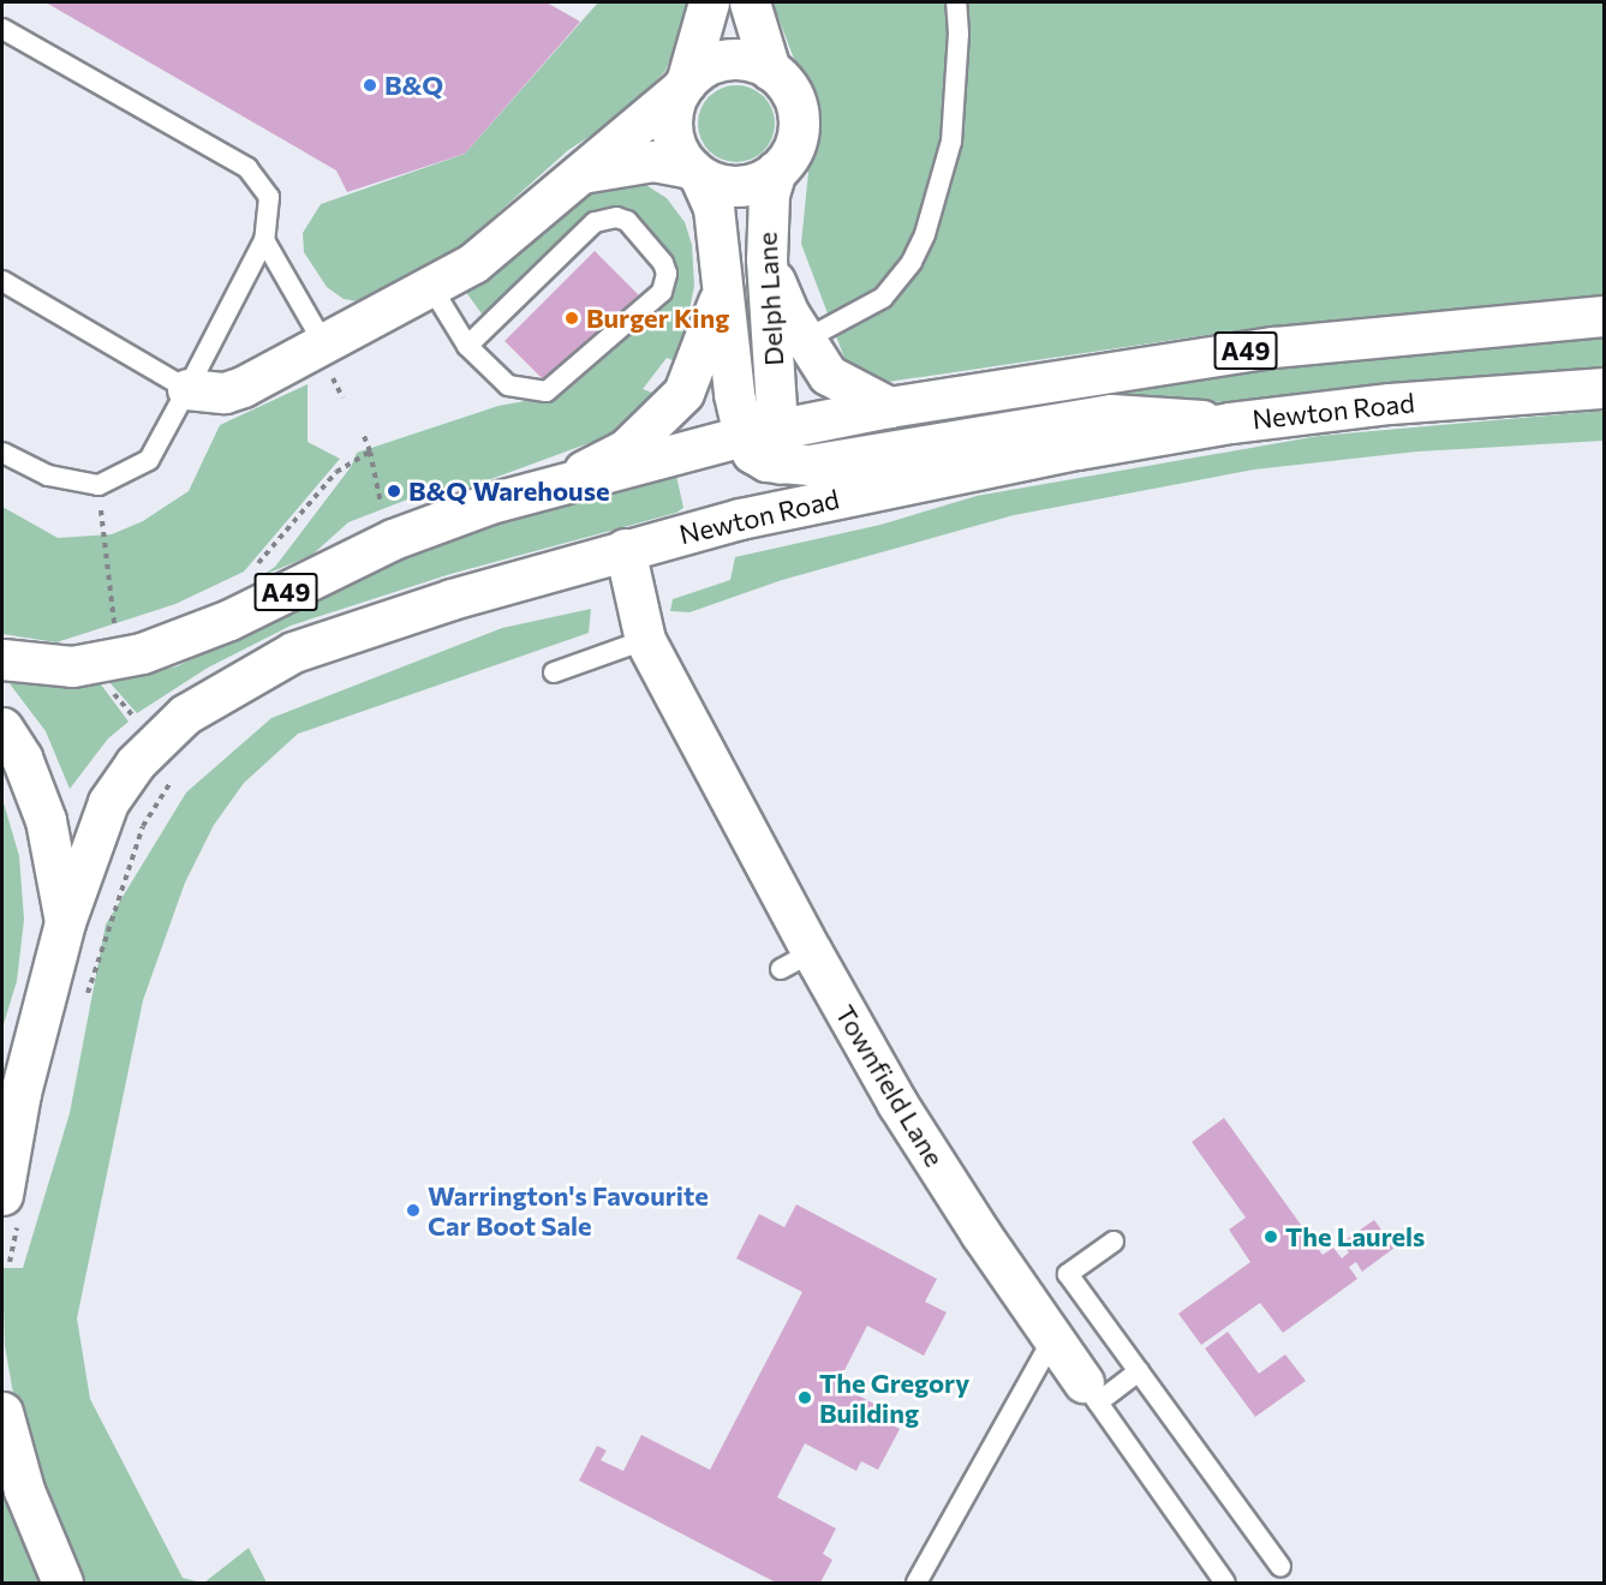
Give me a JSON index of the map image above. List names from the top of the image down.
{
  "streets": {
    "main road": [
      "Delph Lane",
      "A49",
      "Newton Road",
      "Townfield Lane"
    ]
  },
  "crossings": [
    ["Delph Lane", "A49"],
    ["A49", "Newton Road"],
    ["Newton Road", "Townfield Lane"]
  ],
  "places": [
    "B&Q",
    "Burger King",
    "B&Q Warehouse",
    "Warrington's Favourite Car Boot Sale",
    "The Laurels",
    "The Gregory Building"
  ]
}
